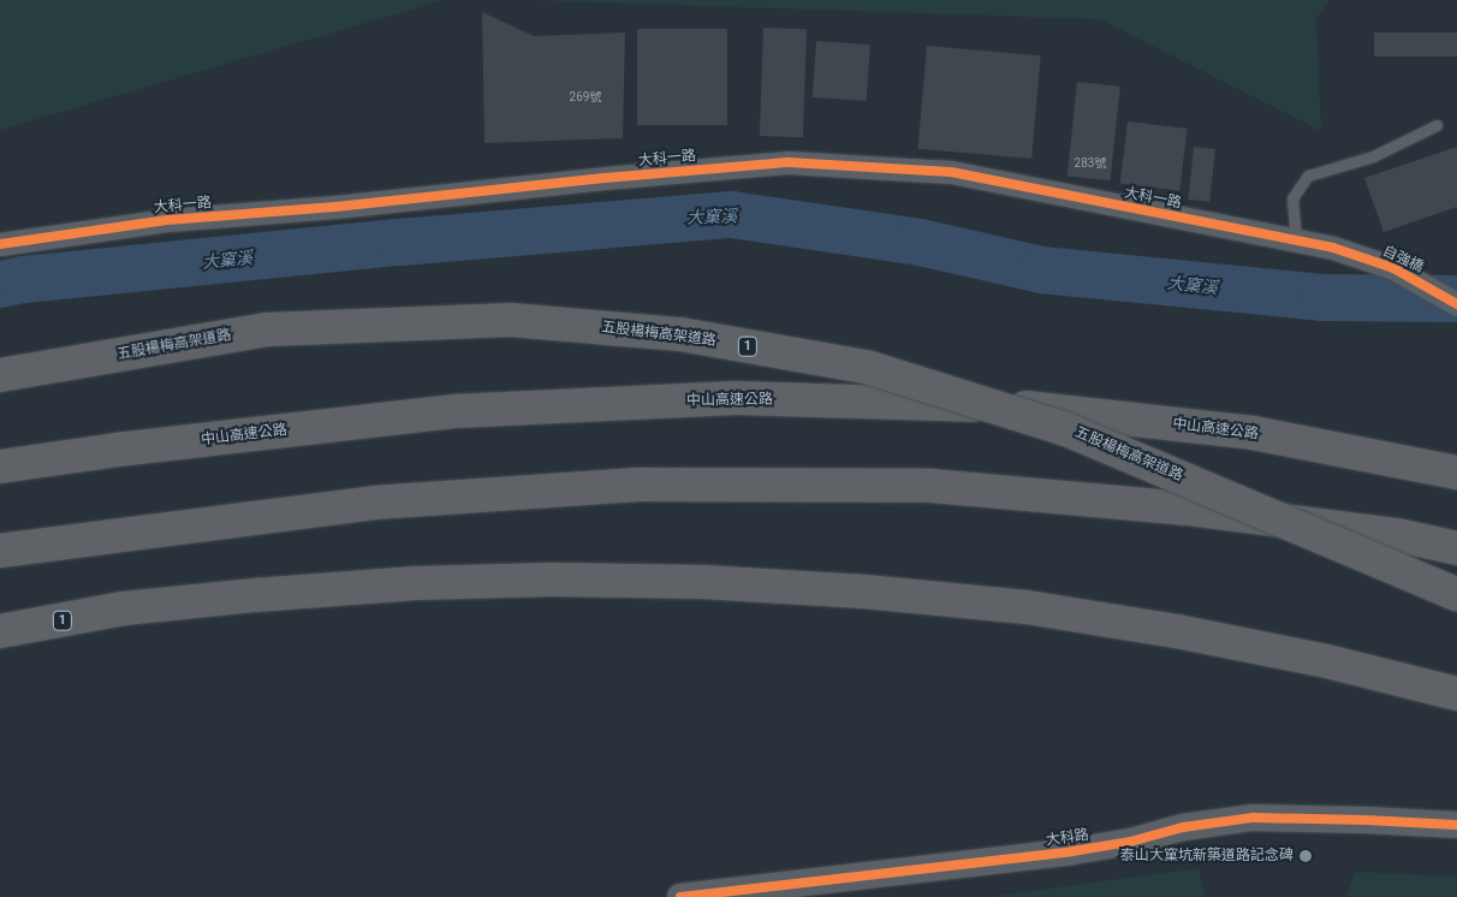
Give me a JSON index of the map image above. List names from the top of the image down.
{
  "streets": {
    "highway": ["五股楊梅高架道路", "1", "中山高速公路"],
    "street": ["大科一路", "自強橋", "大科路"]
  },
  "crossings": [
    ["大科一路", "自強橋"]
  ],
  "water": ["大窠溪"],
  "places": ["泰山大窠坑新築道路記念碑"],
  "house_numbers": ["269號", "283號"]
}
